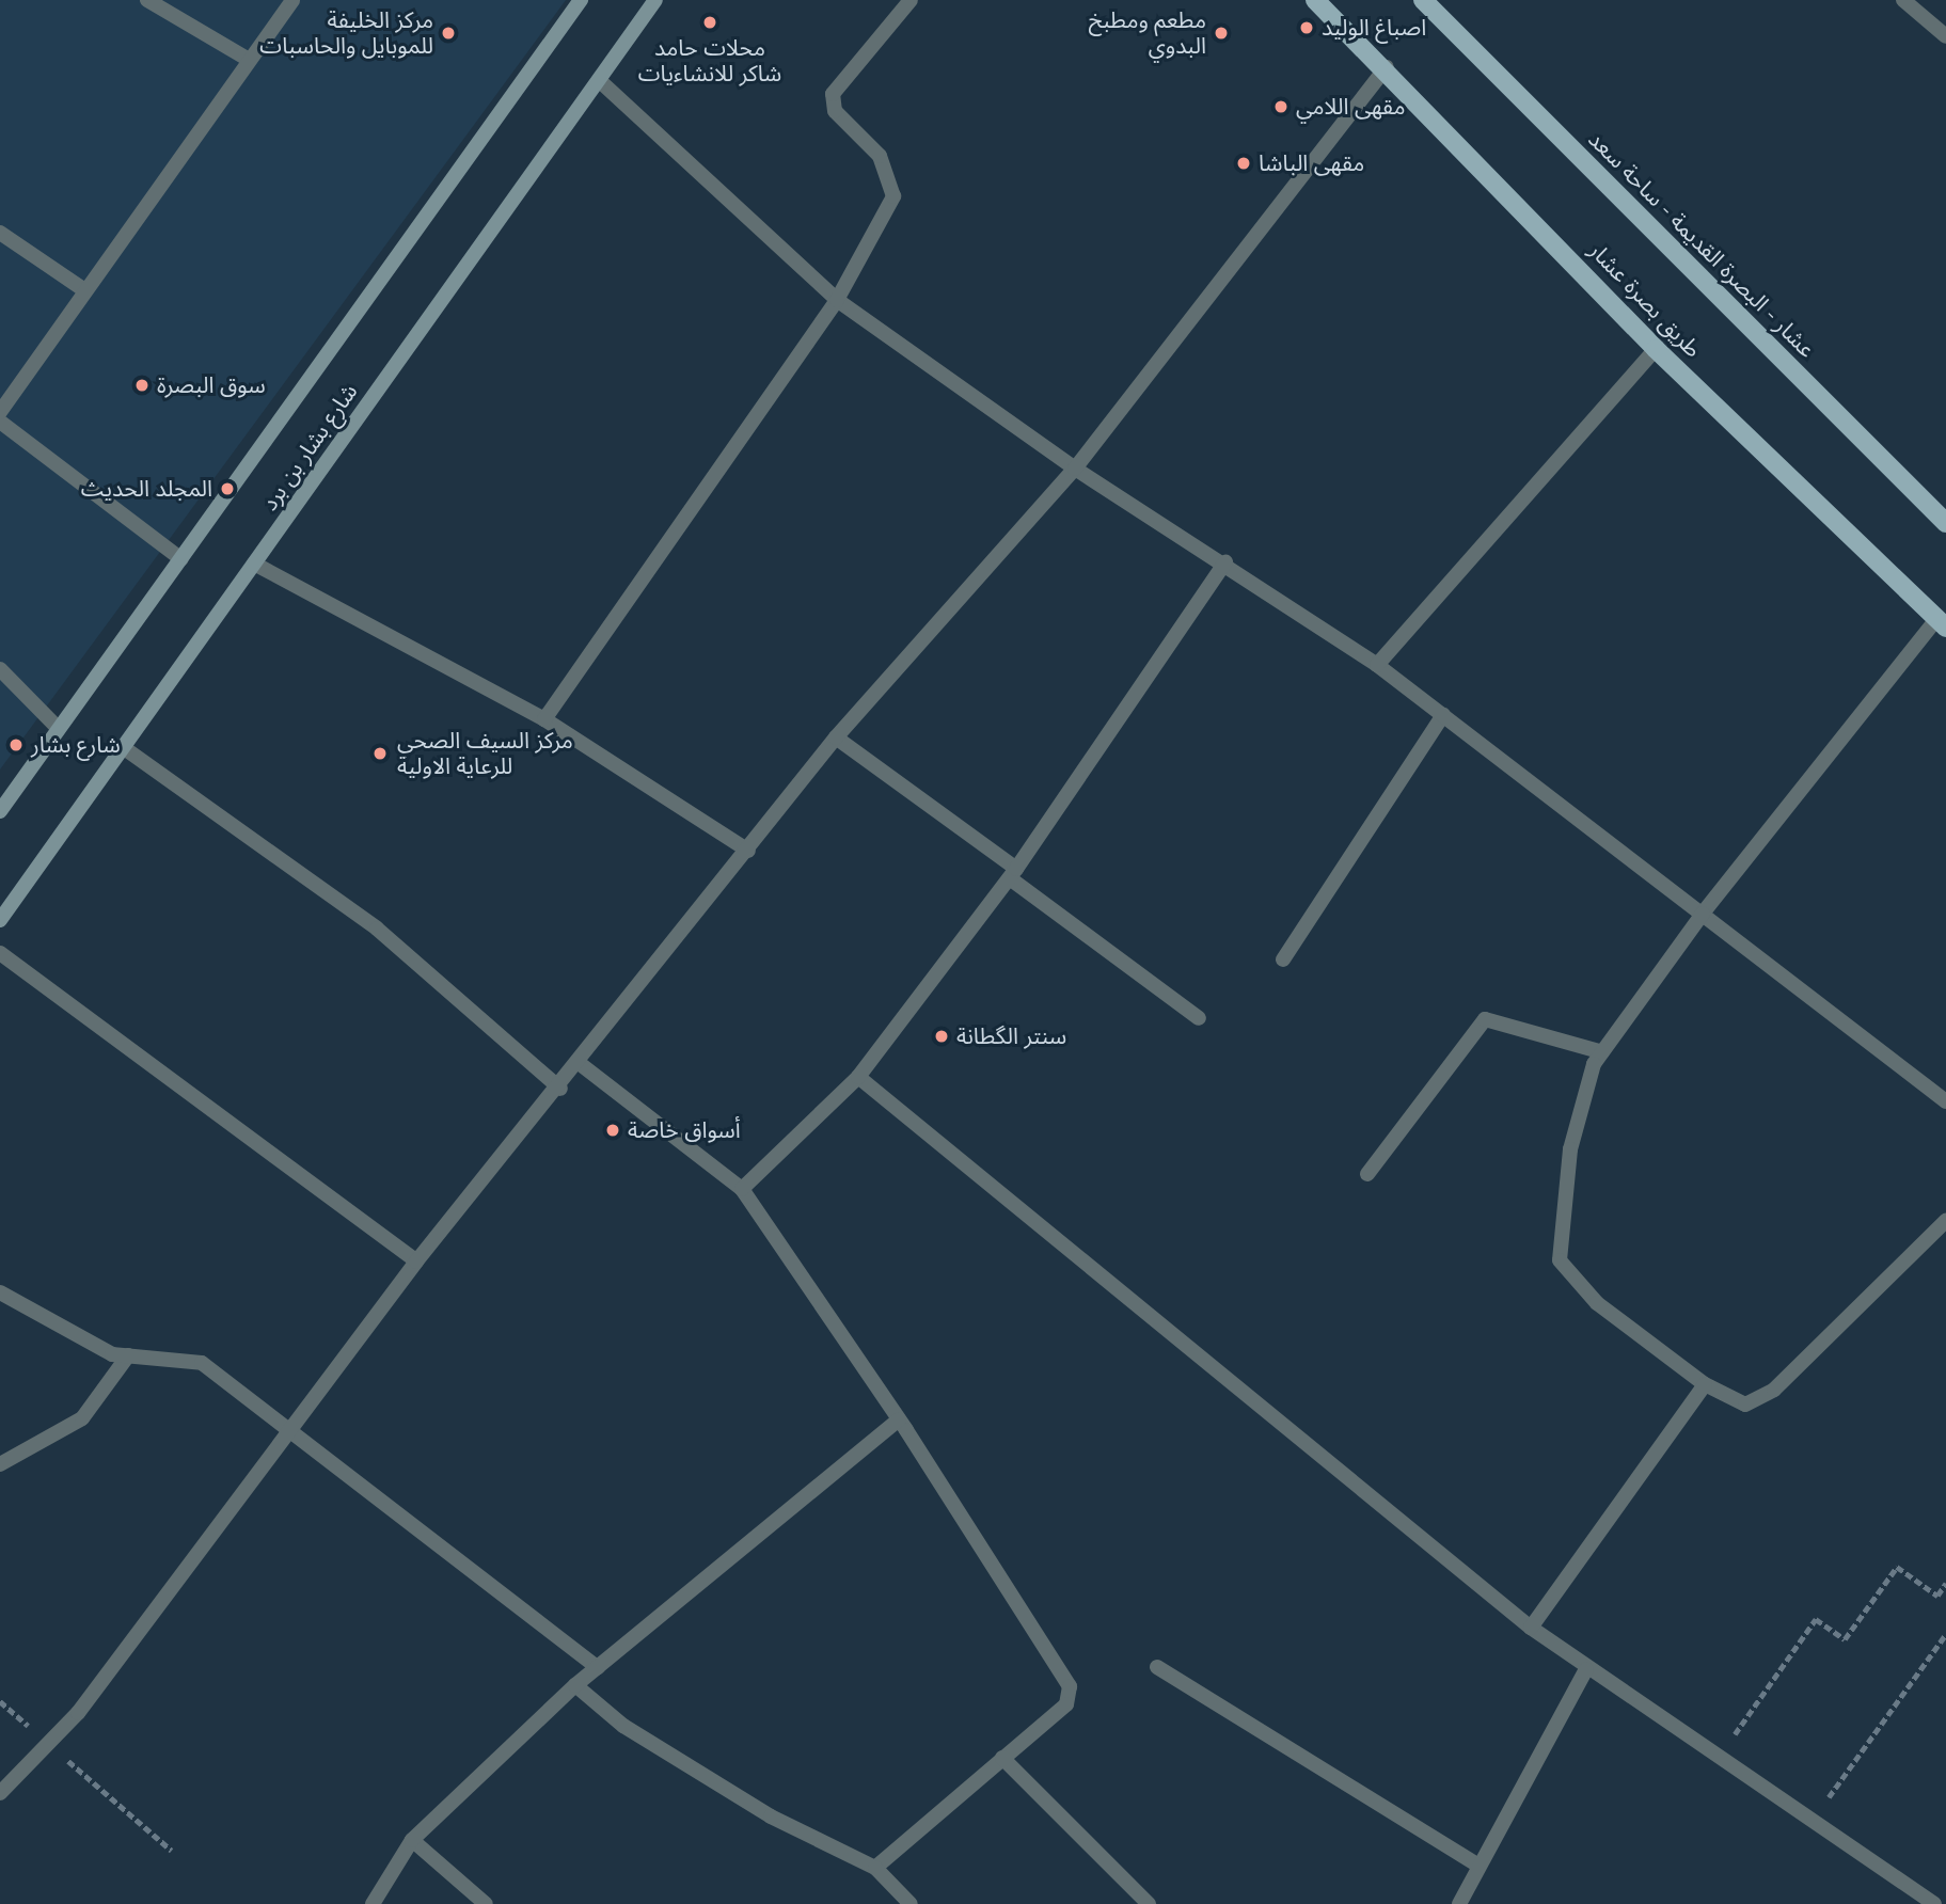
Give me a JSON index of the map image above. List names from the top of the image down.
{
  "streets": {
    "main road": ["عشار - البصرة القديمة - ساحة سعد", "طريق بصرة عشار", "شارع بشار بن برد"]
  },
  "places": [
    "محلات حامد شاكر للانشاءيات",
    "اصباغ الوليد",
    "مركز الخليفة للموبايل والحاسبات",
    "مطعم ومطبخ البدوي",
    "مقهى اللامي",
    "مقهى الباشا",
    "سوق البصرة",
    "المجلد الحديث",
    "شارع بشار",
    "مركز السيف الصحي للرعاية الاولية",
    "سنتر الگطانة",
    "أسواق خاصة"
  ]
}
